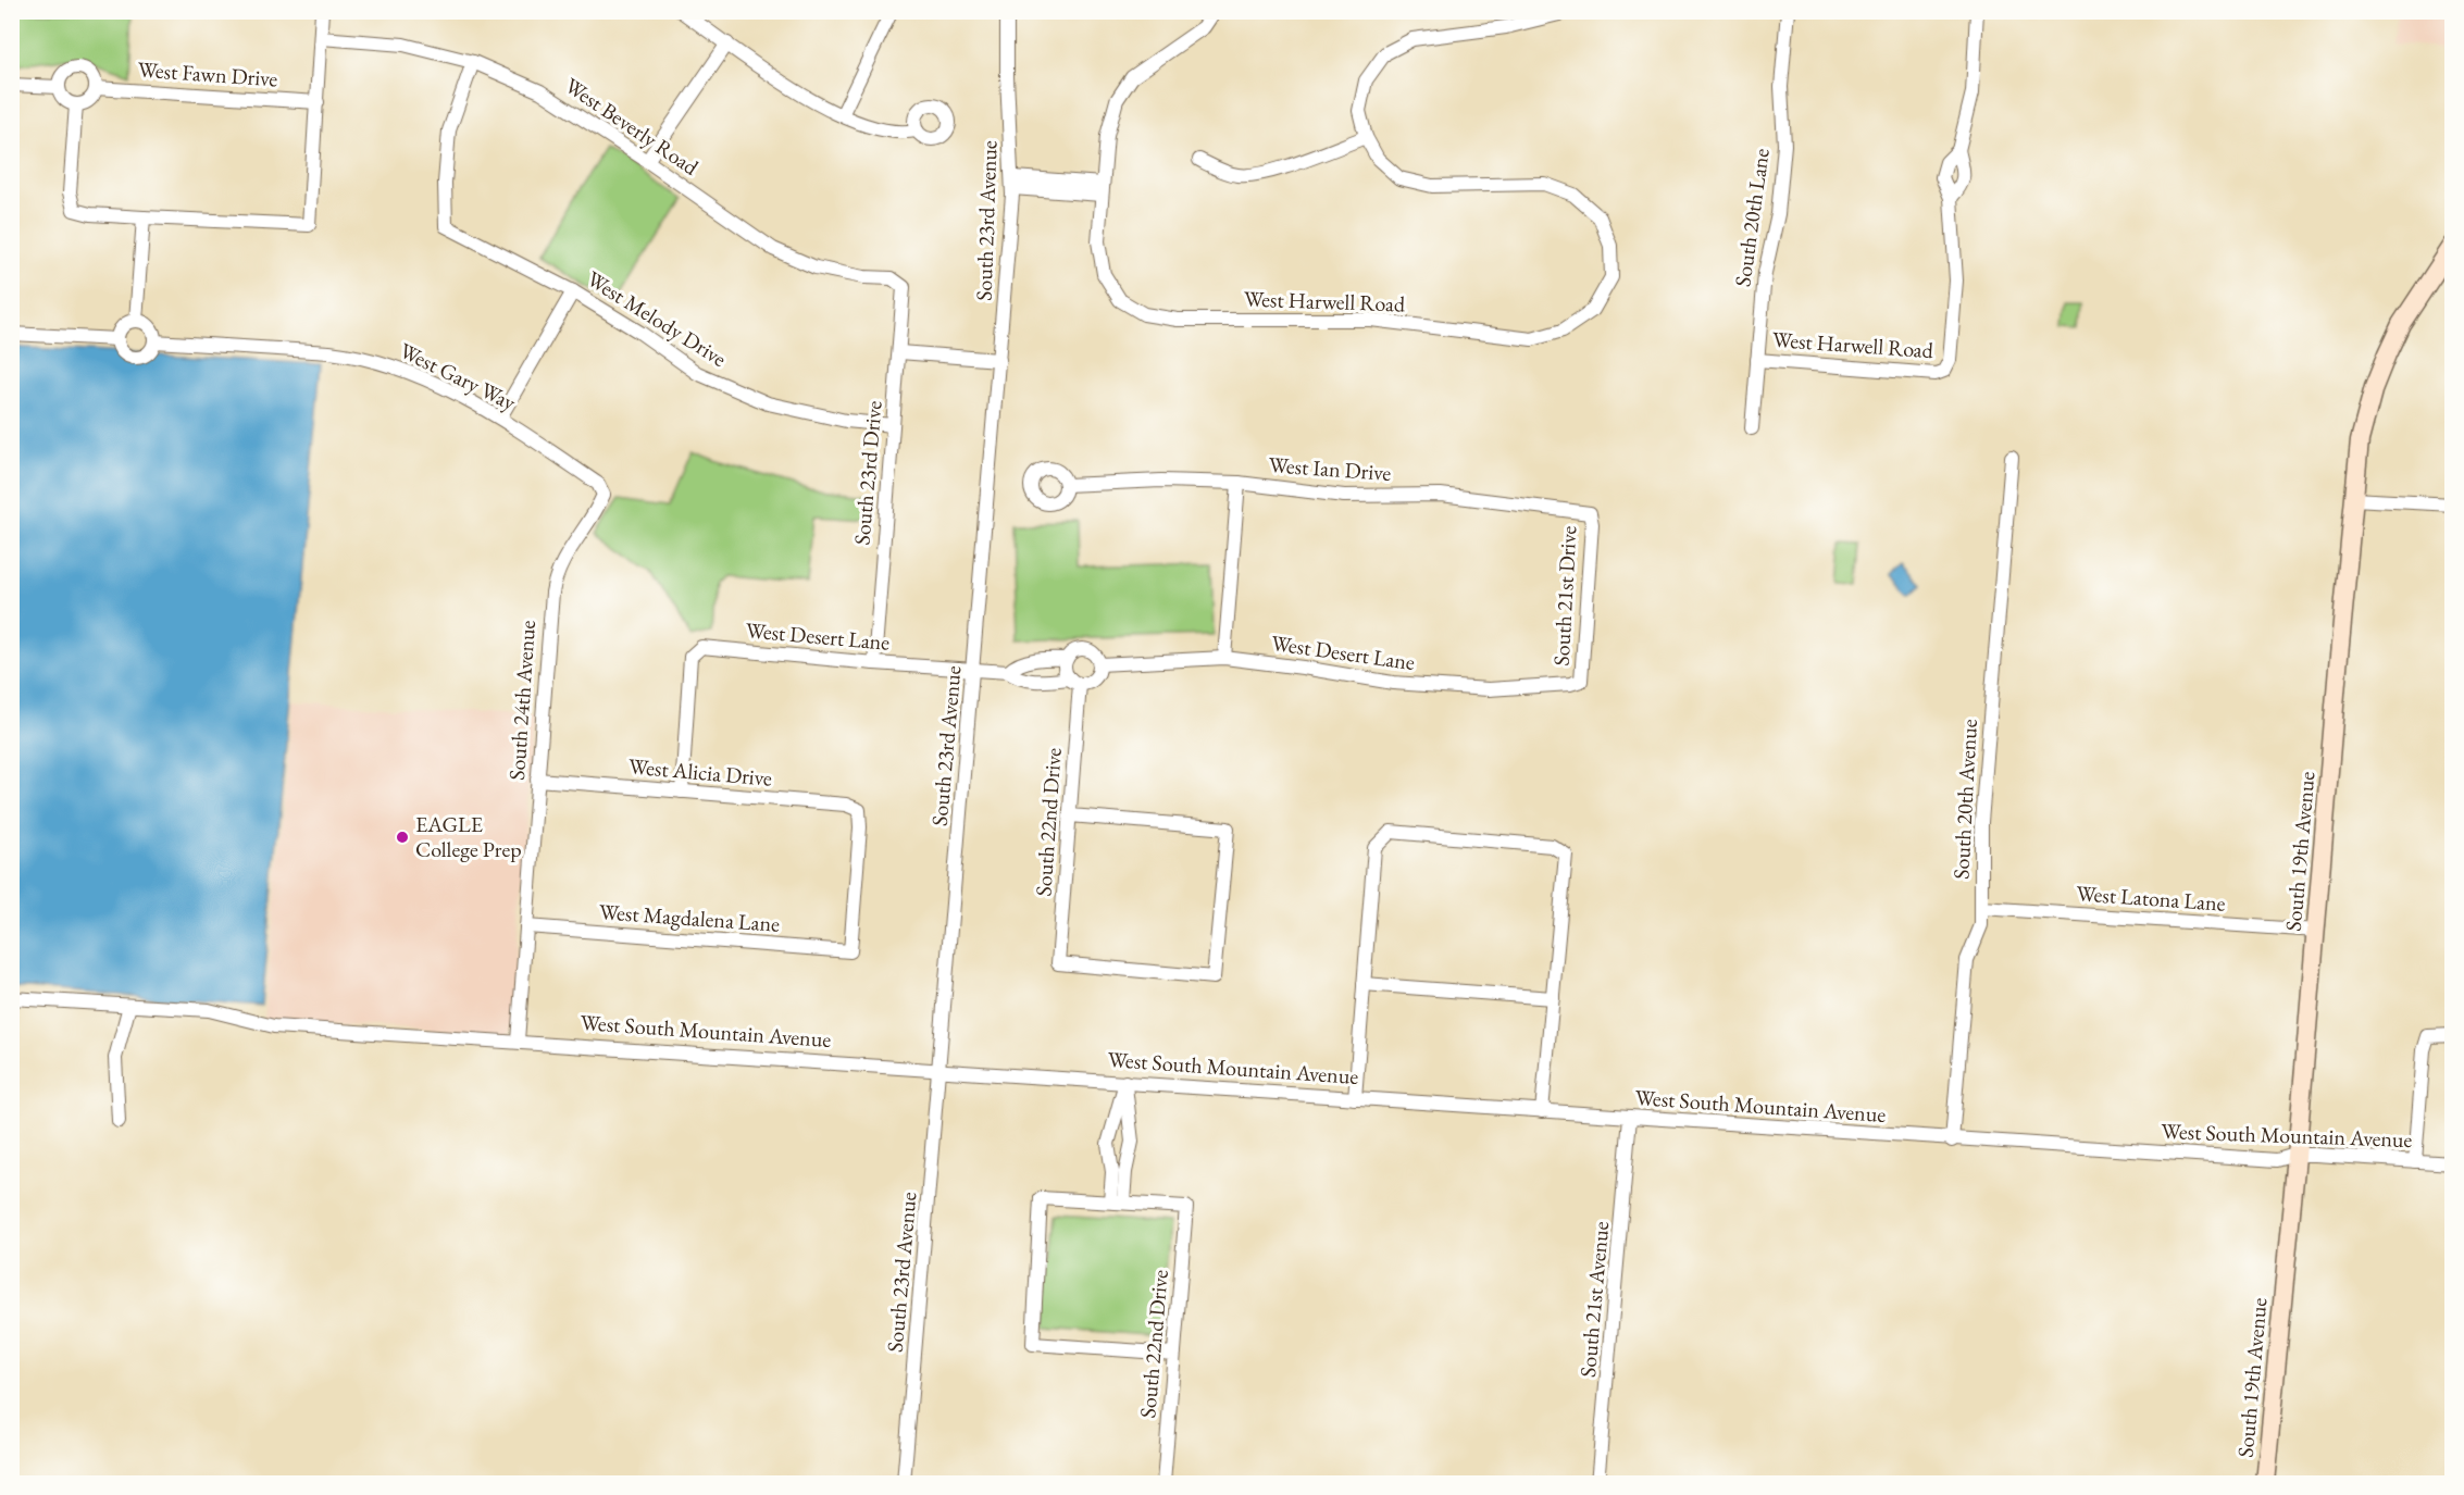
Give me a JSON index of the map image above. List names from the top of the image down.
{
  "streets": {
    "main road": ["South 19th Avenue"],
    "street": [
      "West Fawn Drive",
      "West Beverly Road",
      "South 20th Lane",
      "South 23rd Avenue",
      "West Harwell Road",
      "West Melody Drive",
      "West Gary Way",
      "West Ian Drive",
      "South 23rd Drive",
      "South 21st Drive",
      "West Desert Lane",
      "South 24th Avenue",
      "West Alicia Drive",
      "South 20th Avenue",
      "South 22nd Drive",
      "West Latona Lane",
      "West Magdalena Lane",
      "West South Mountain Avenue",
      "South 21st Avenue"
    ]
  },
  "crossings": [
    ["West Beverly Road", "West Melody Drive"],
    ["West Beverly Road", "South 23rd Drive"],
    ["South 20th Lane", "West Harwell Road"],
    ["South 23rd Avenue", "West Desert Lane"],
    ["South 23rd Avenue", "West South Mountain Avenue"],
    ["West Melody Drive", "South 23rd Drive"],
    ["West Gary Way", "South 24th Avenue"],
    ["West Ian Drive", "South 21st Drive"],
    ["South 23rd Drive", "West Desert Lane"],
    ["South 21st Drive", "West Desert Lane"],
    ["West Desert Lane", "West Alicia Drive"],
    ["West Desert Lane", "South 22nd Drive"],
    ["South 24th Avenue", "West Alicia Drive"],
    ["South 24th Avenue", "West Magdalena Lane"],
    ["South 24th Avenue", "West South Mountain Avenue"],
    ["West Alicia Drive", "West Magdalena Lane"],
    ["South 20th Avenue", "West Latona Lane"],
    ["South 20th Avenue", "West South Mountain Avenue"],
    ["South 19th Avenue", "West Latona Lane"],
    ["South 19th Avenue", "West South Mountain Avenue"],
    ["West South Mountain Avenue", "South 21st Avenue"]
  ],
  "places": ["EAGLE College Prep"]
}
